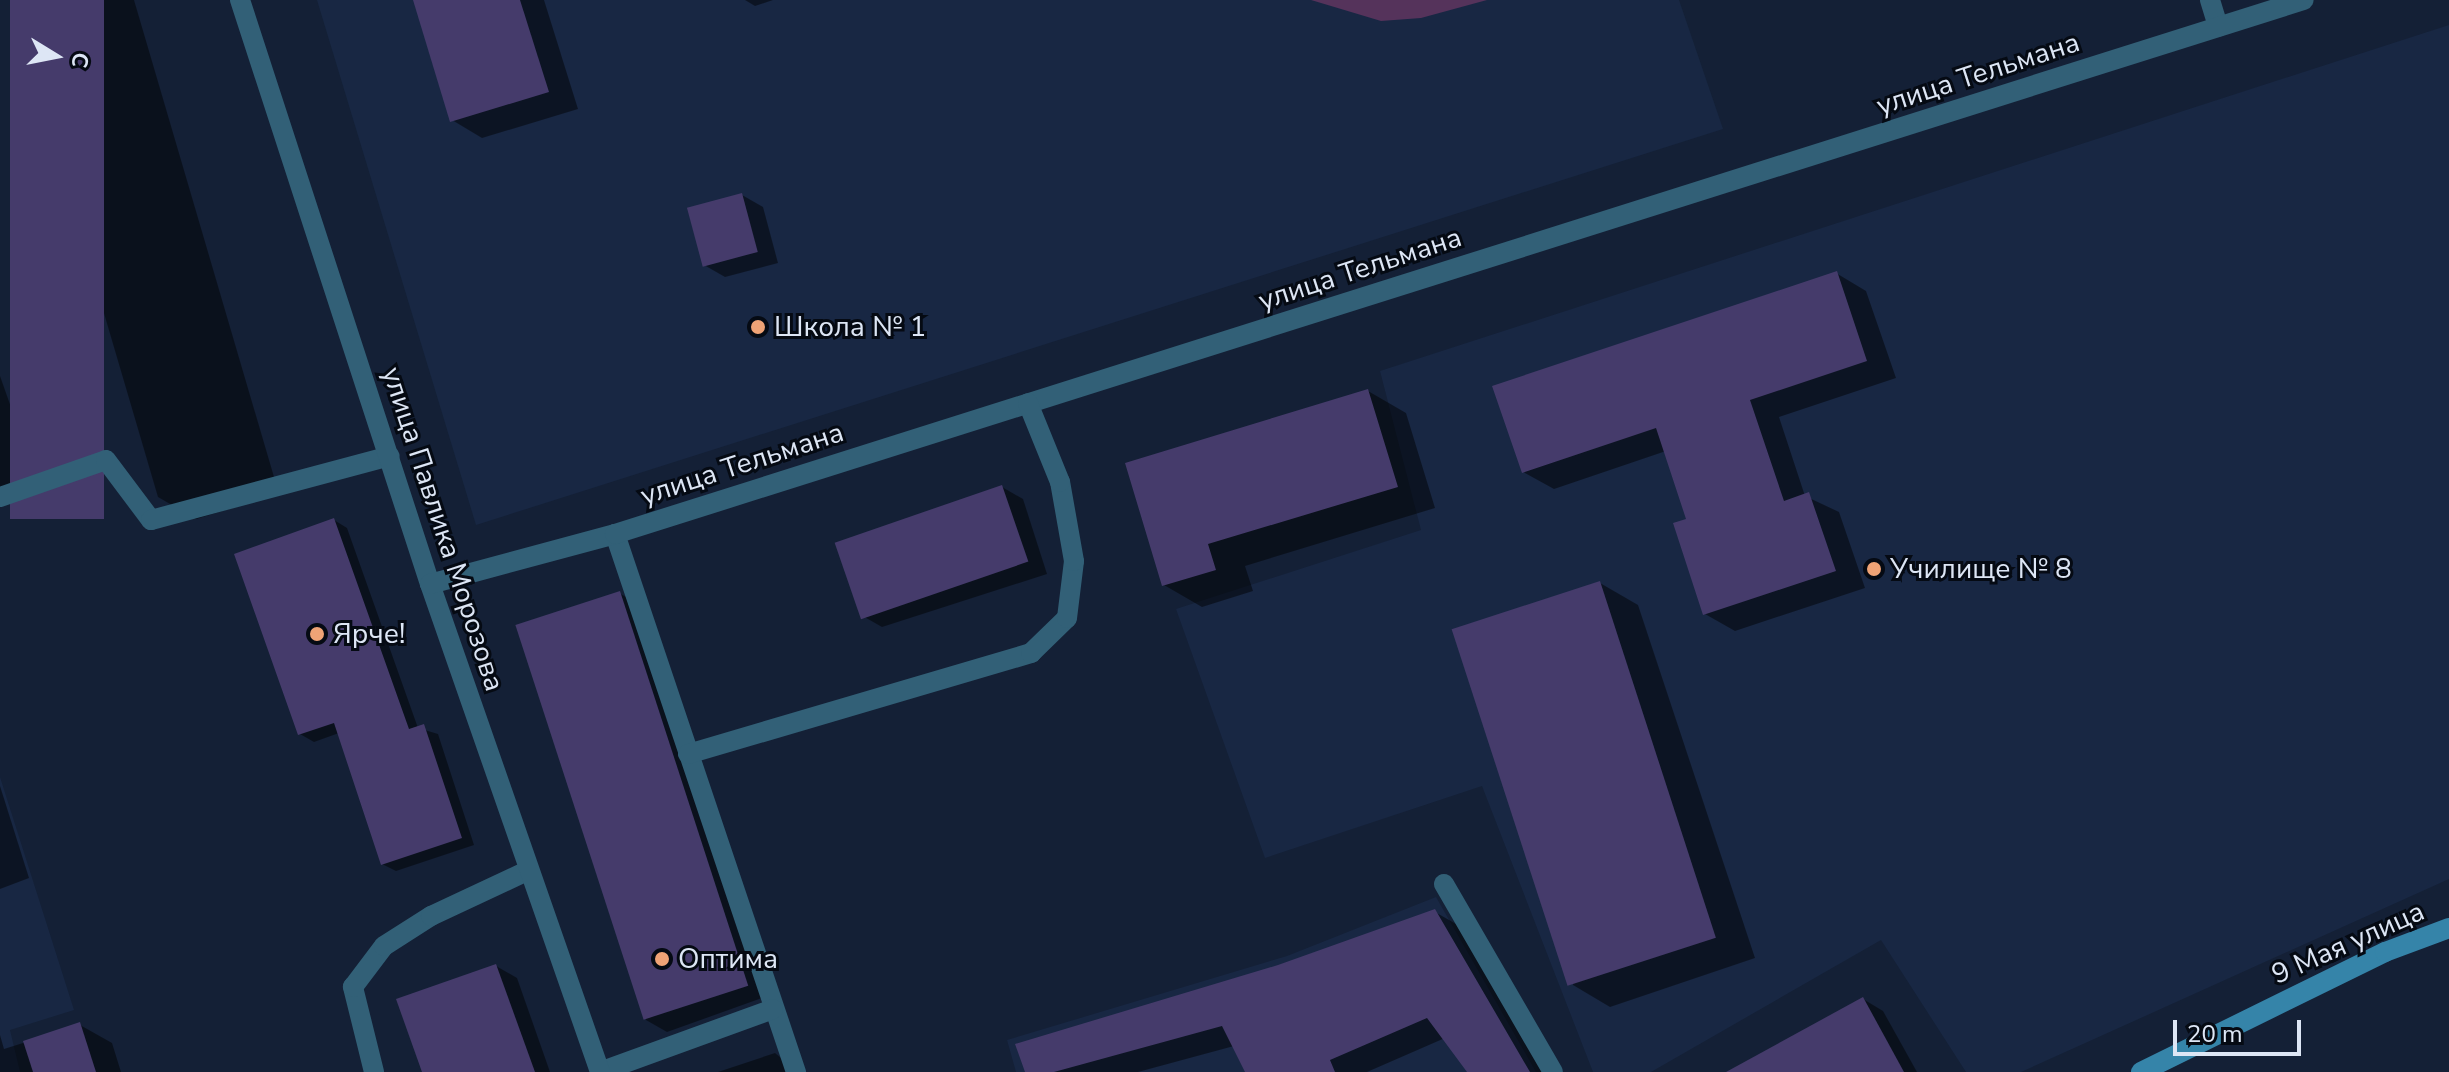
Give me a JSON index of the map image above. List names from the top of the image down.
{
  "streets": {
    "main road": ["9 Мая улица"],
    "street": ["улица Тельмана", "улица Павлика Морозова"]
  },
  "crossings": [
    ["улица Тельмана", "улица Павлика Морозова"]
  ],
  "places": [
    "Школа № 1",
    "Училище № 8",
    "Ярче!",
    "Оптима"
  ],
  "scale_bar": "20 m",
  "north": "right"
}
